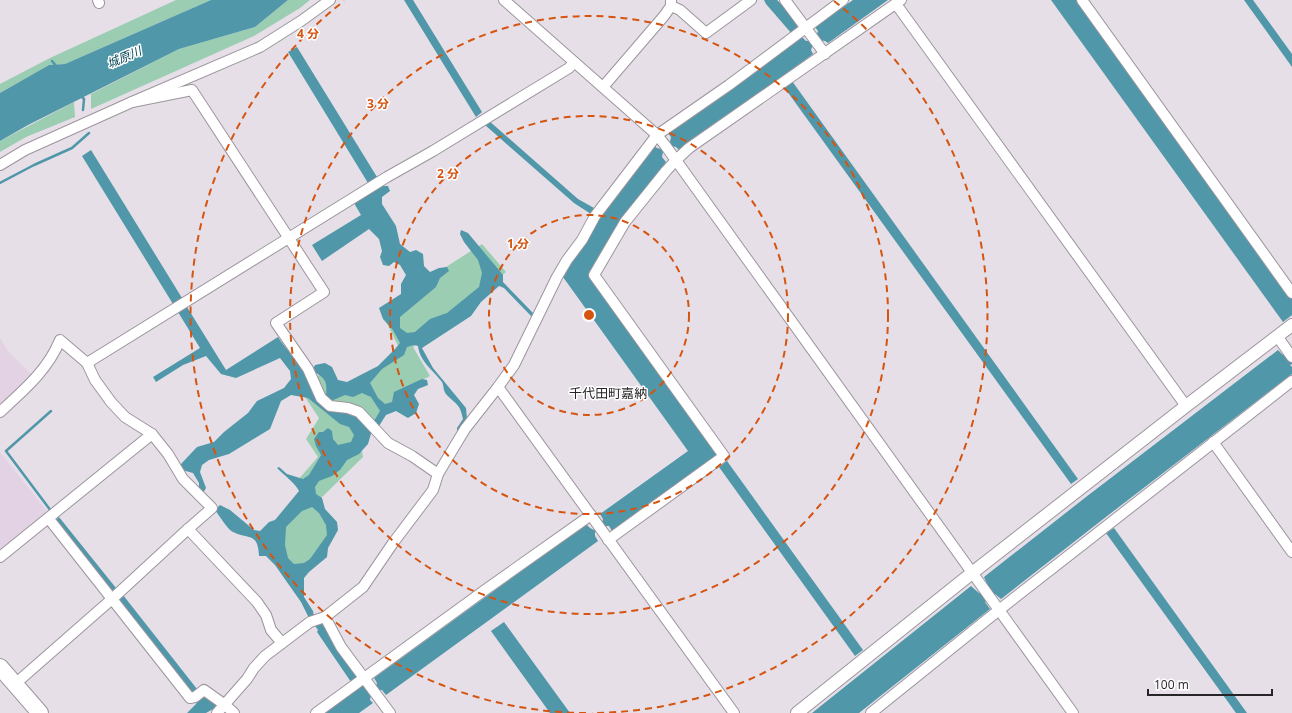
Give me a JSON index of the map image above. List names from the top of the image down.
{
  "districts": ["千代田町嘉納"],
  "water": ["城原川"],
  "scale_bar": "100 m",
  "rings": [
    "4 分",
    "3 分",
    "2 分",
    "1 分"
  ]
}
